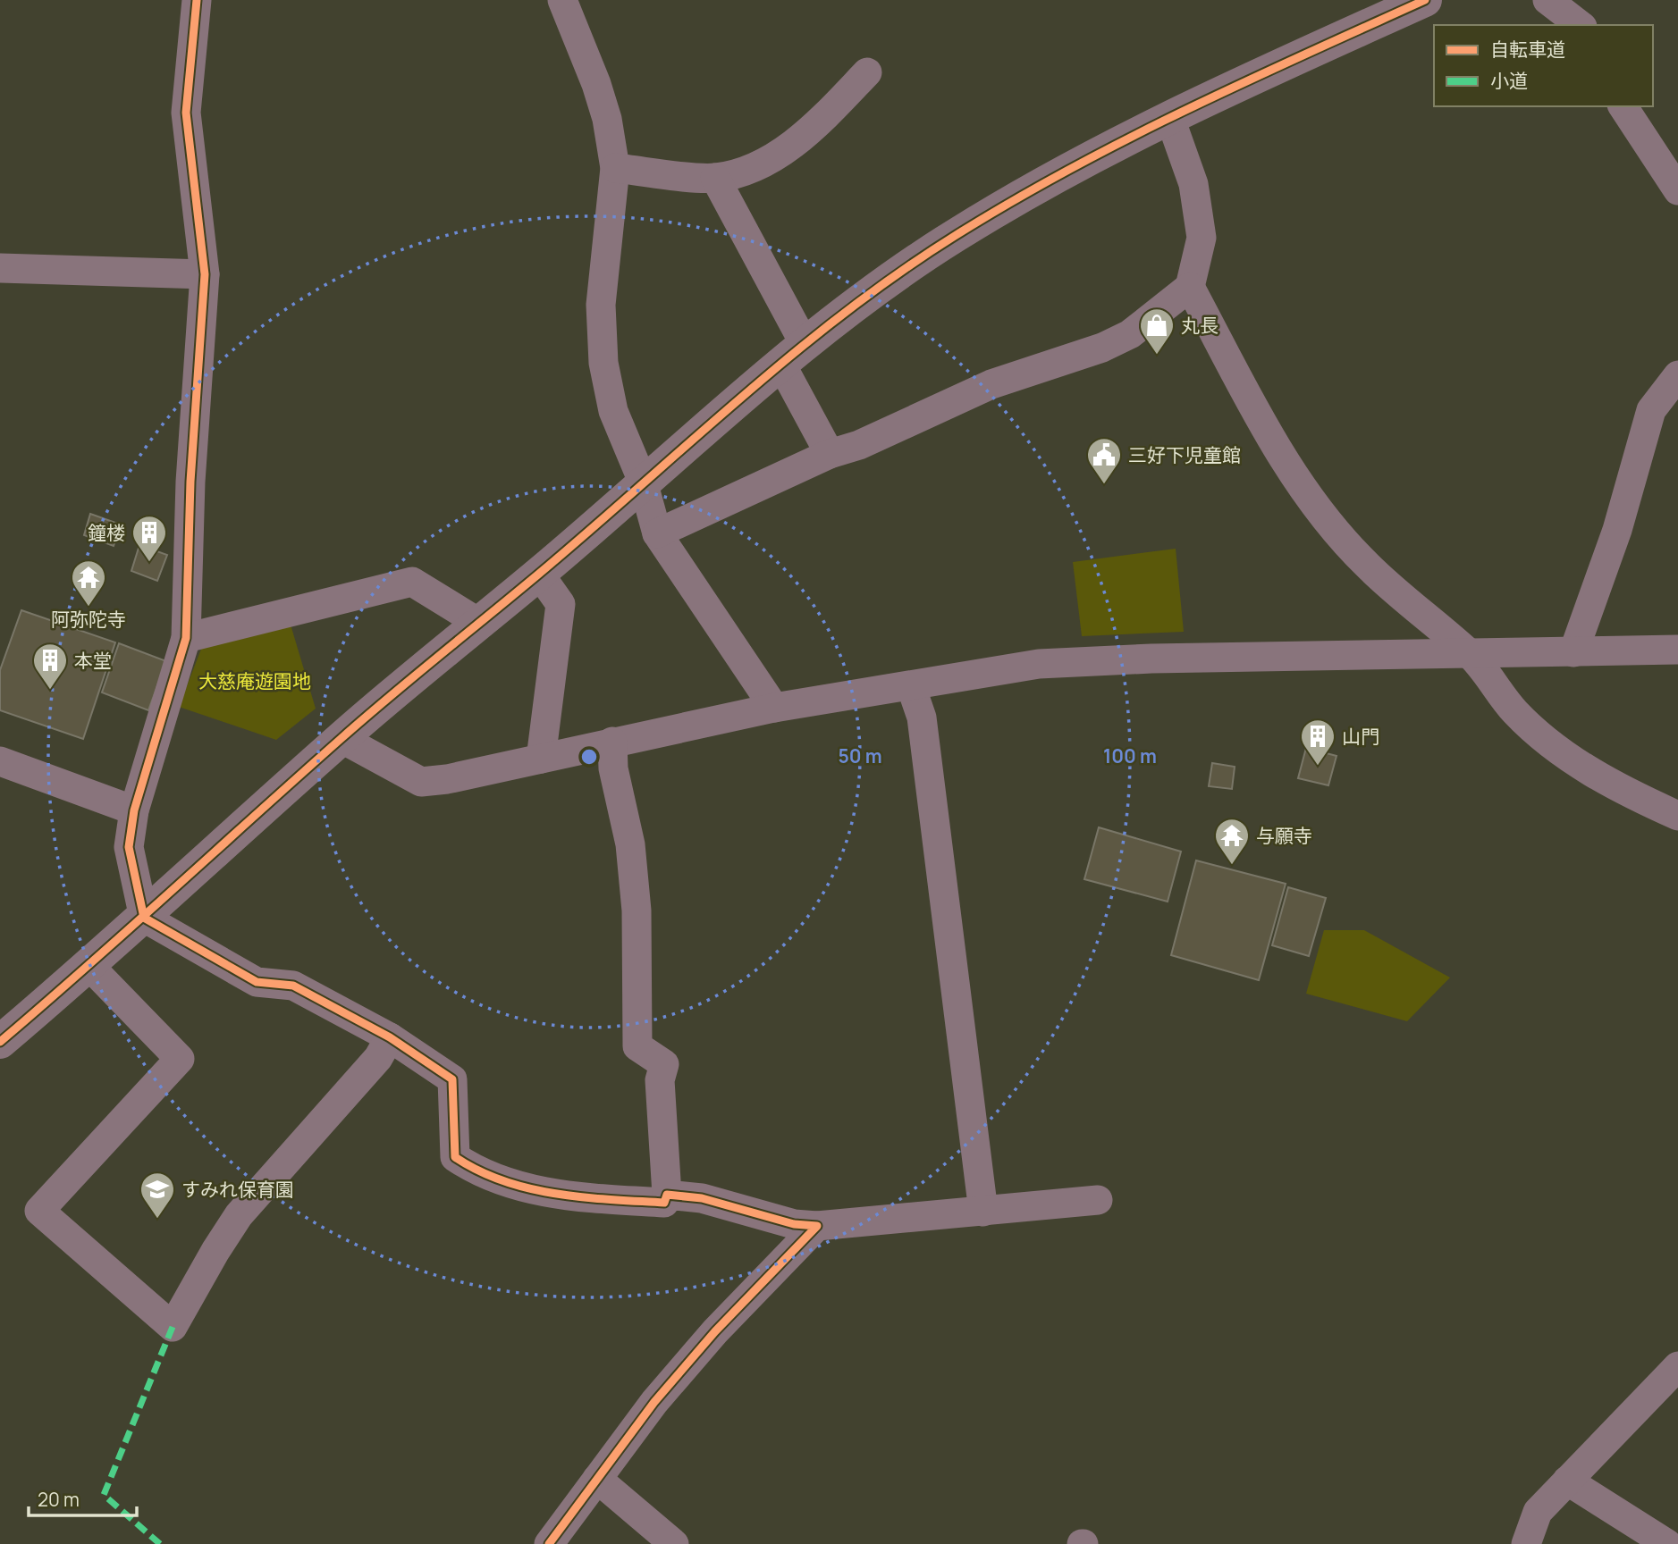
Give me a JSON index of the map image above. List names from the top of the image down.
{
  "parks": ["大慈庵遊園地"],
  "places": {
    "shop": ["丸長"],
    "public building": ["三好下児童館"],
    "building": ["鐘楼", "本堂", "山門"],
    "temple": ["阿弥陀寺", "与願寺"],
    "school or university": ["すみれ保育園"]
  },
  "legend": ["自転車道", "小道"],
  "scale_bar": "20 m",
  "rings": ["50 m", "100 m"]
}
